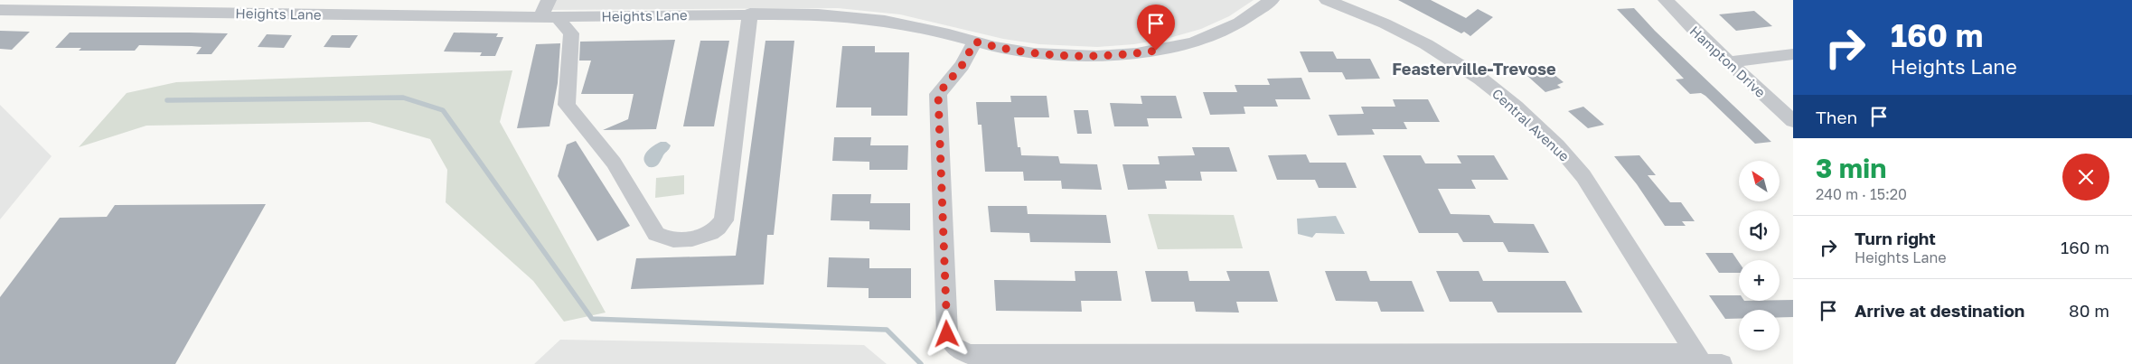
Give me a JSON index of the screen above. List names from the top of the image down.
{
  "streets": {
    "street": ["Heights Lane", "Hampton Drive", "Central Avenue"]
  },
  "districts": ["Feasterville-Trevose"],
  "north": "top left",
  "page": {
    "turn": ["160 m", "Heights Lane"],
    "then": "Then",
    "heading": ["3 min", "240 m · 15:20"],
    "map_buttons": ["+", "−"],
    "list": [
      {
        "name": "Turn right",
        "note": "Heights Lane",
        "value": "160 m"
      },
      {
        "name": "Arrive at destination",
        "value": "80 m"
      }
    ]
  }
}
